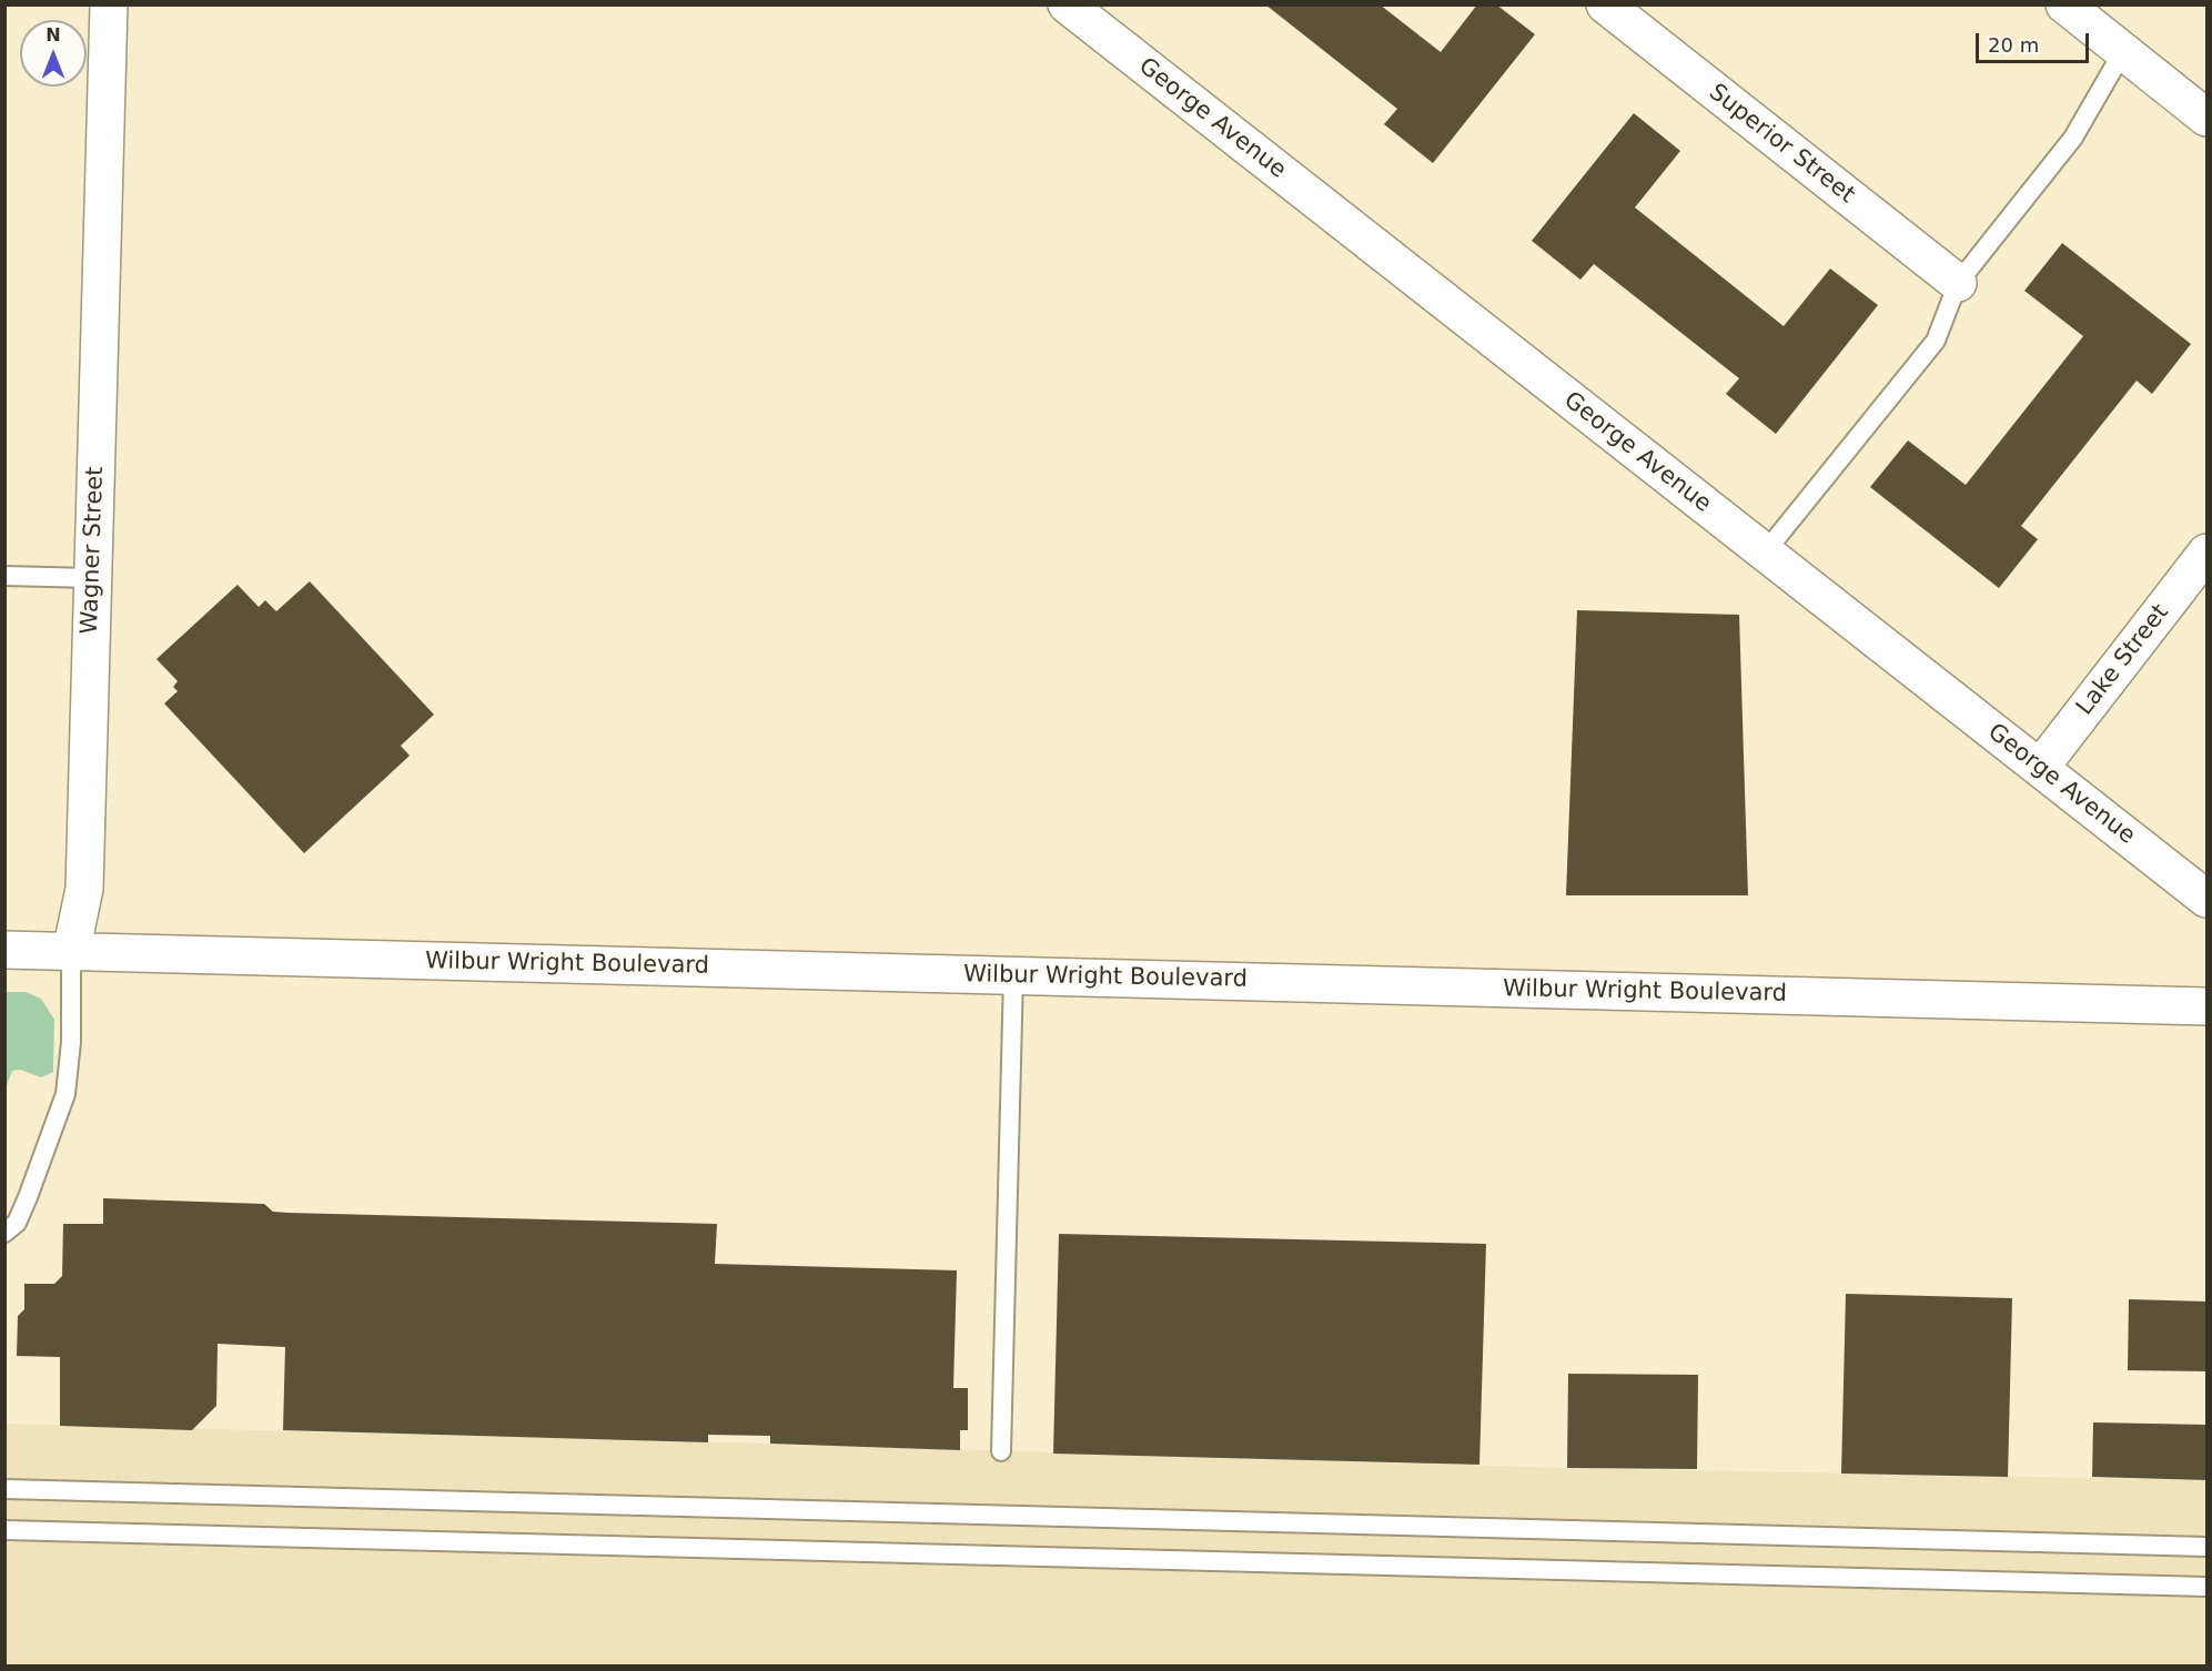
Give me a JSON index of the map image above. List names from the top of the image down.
{
  "streets": {
    "street": [
      "George Avenue",
      "Superior Street",
      "Wagner Street",
      "Lake Street",
      "Wilbur Wright Boulevard"
    ]
  },
  "crossings": [
    ["George Avenue", "Lake Street"],
    ["Wagner Street", "Wilbur Wright Boulevard"]
  ],
  "scale_bar": "20 m",
  "north": "top"
}
